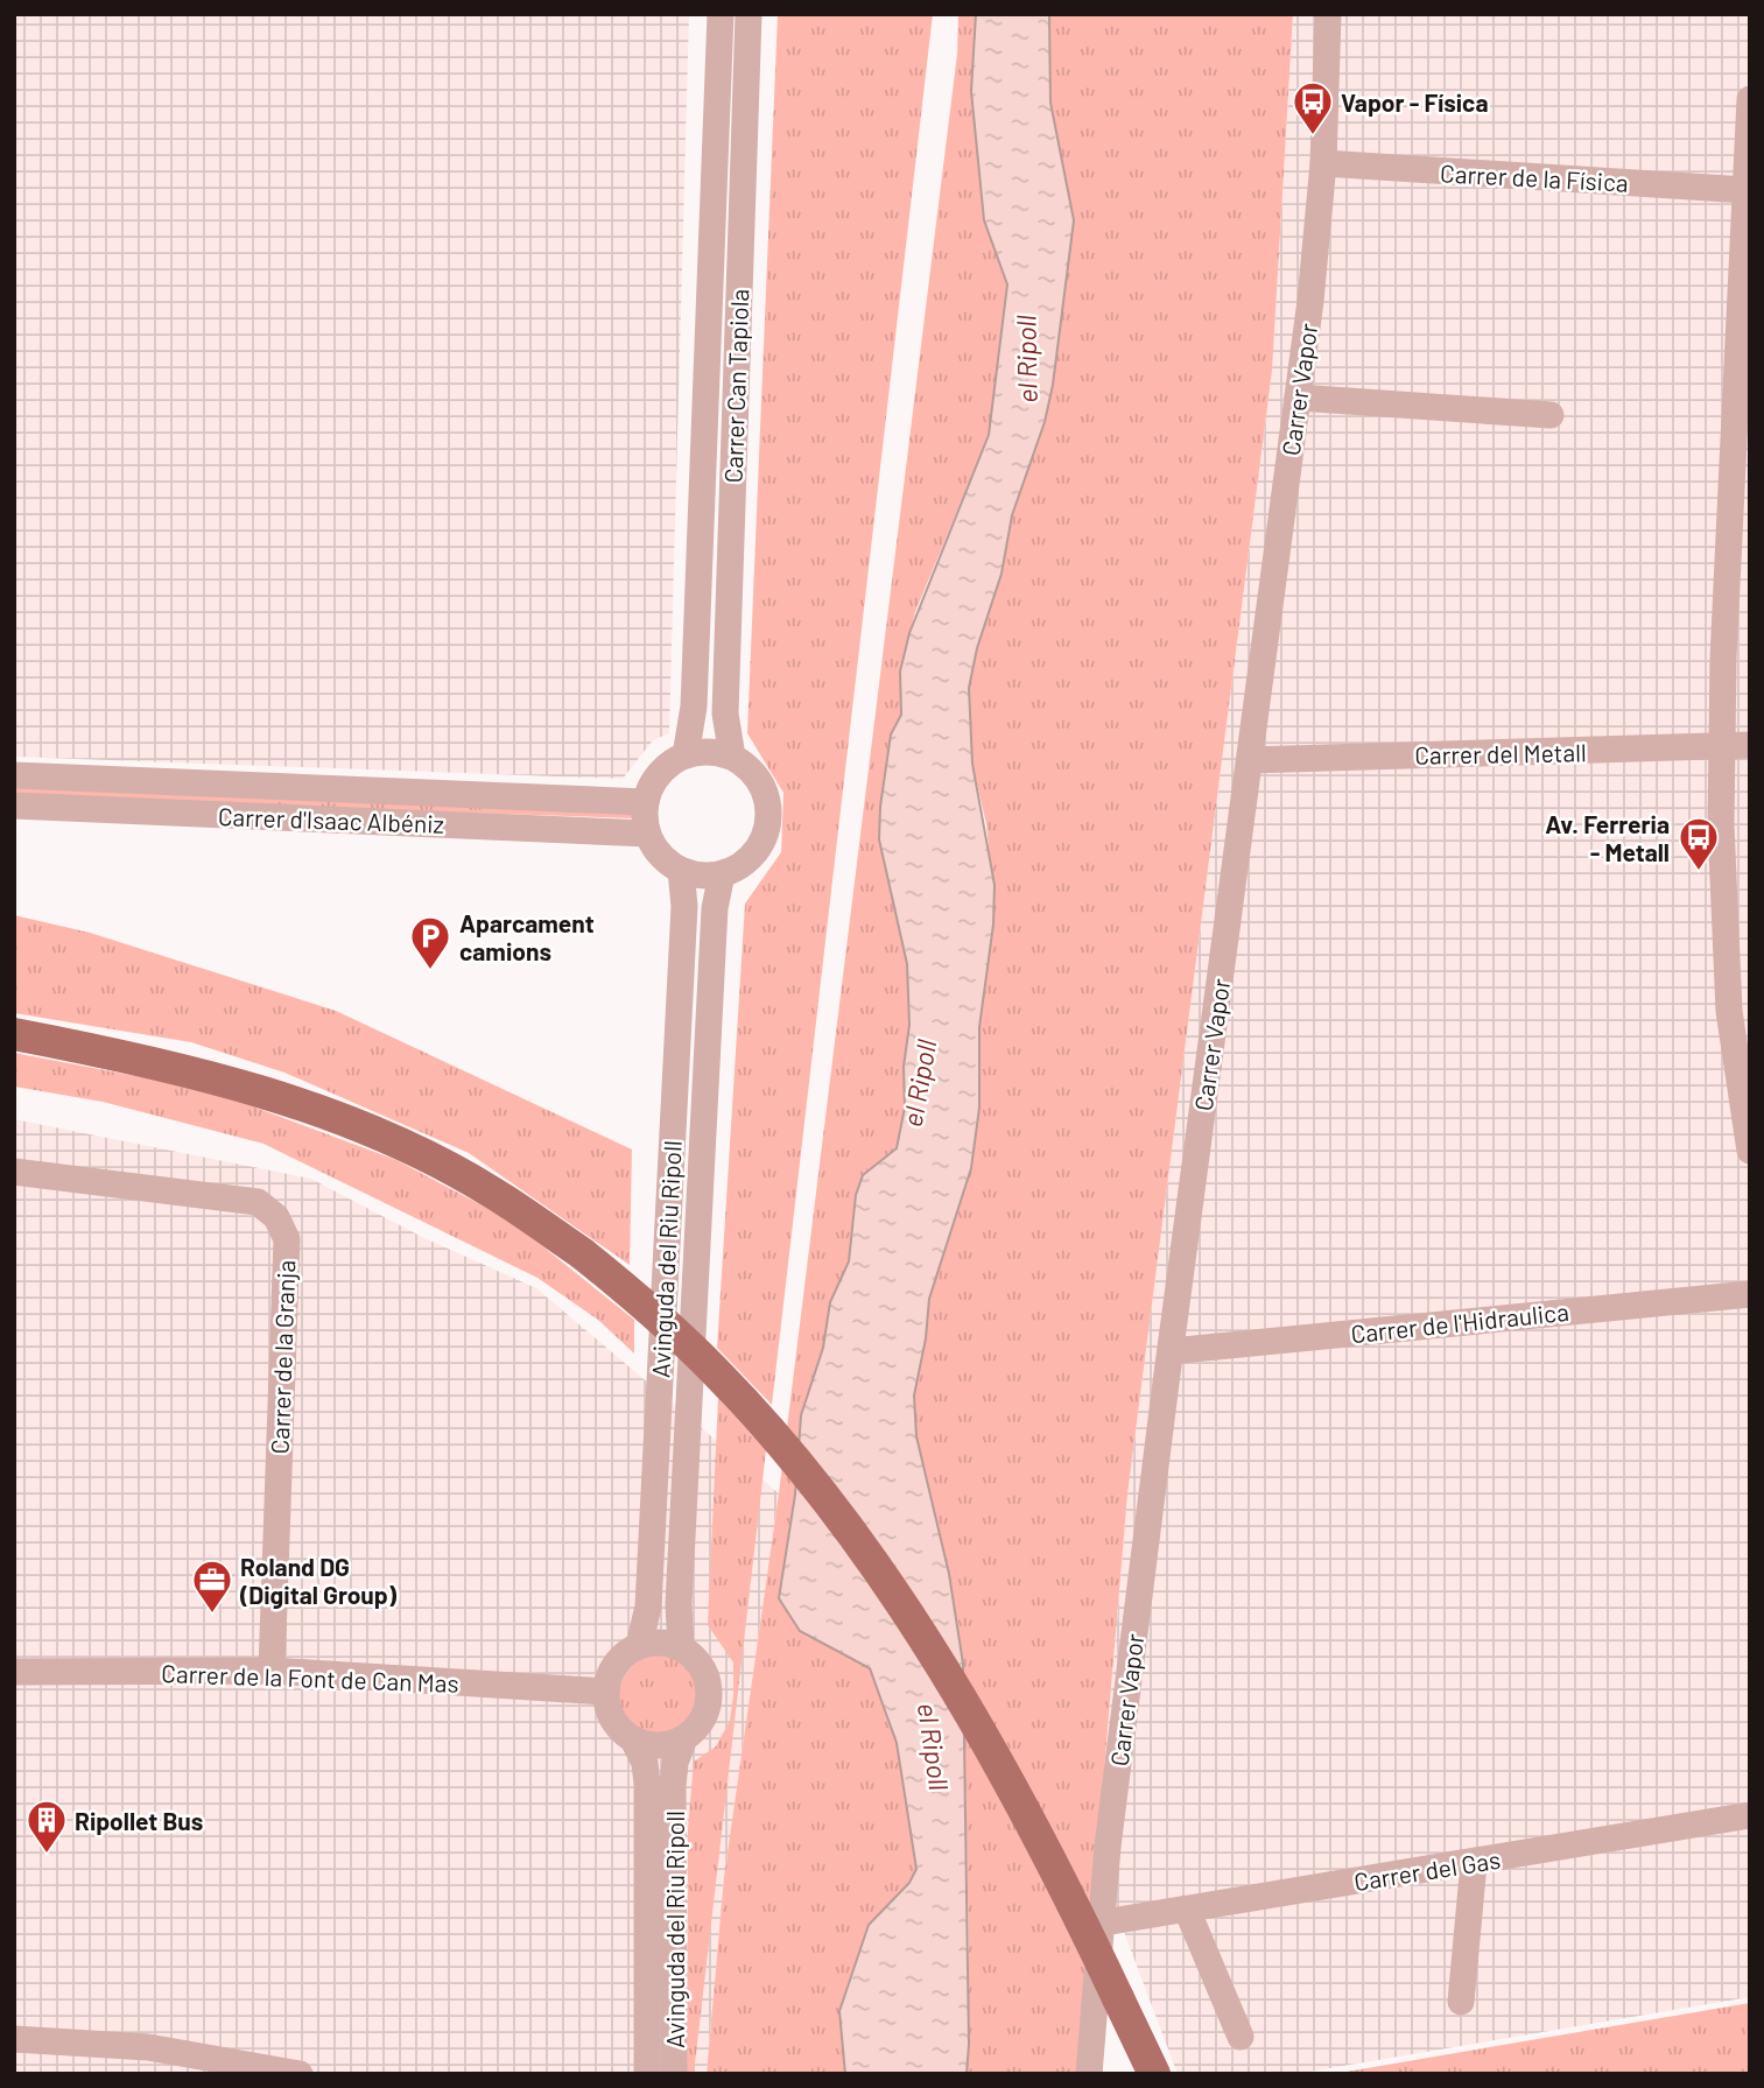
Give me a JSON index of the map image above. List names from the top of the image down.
{
  "streets": {
    "street": [
      "Carrer de la Física",
      "Carrer Can Tapiola",
      "Carrer Vapor",
      "Carrer del Metall",
      "Carrer d'Isaac Albéniz",
      "Avinguda del Riu Ripoll",
      "Carrer de l'Hidraulica",
      "Carrer de la Granja",
      "Carrer de la Font de Can Mas",
      "Carrer del Gas"
    ]
  },
  "crossings": [
    ["Carrer de la Física", "Carrer Vapor"],
    ["Carrer Can Tapiola", "Carrer d'Isaac Albéniz"],
    ["Carrer Can Tapiola", "Avinguda del Riu Ripoll"],
    ["Carrer Vapor", "Carrer del Metall"],
    ["Carrer Vapor", "Carrer de l'Hidraulica"],
    ["Carrer Vapor", "Carrer del Gas"],
    ["Carrer d'Isaac Albéniz", "Avinguda del Riu Ripoll"],
    ["Avinguda del Riu Ripoll", "Carrer de la Font de Can Mas"],
    ["Carrer de la Granja", "Carrer de la Font de Can Mas"]
  ],
  "water": ["el Ripoll"],
  "places": {
    "bus stop": ["Vapor - Física", "Av. Ferreria - Metall"],
    "parking": ["Aparcament camions"],
    "office": ["Roland DG (Digital Group)"],
    "building": ["Ripollet Bus"]
  }
}
